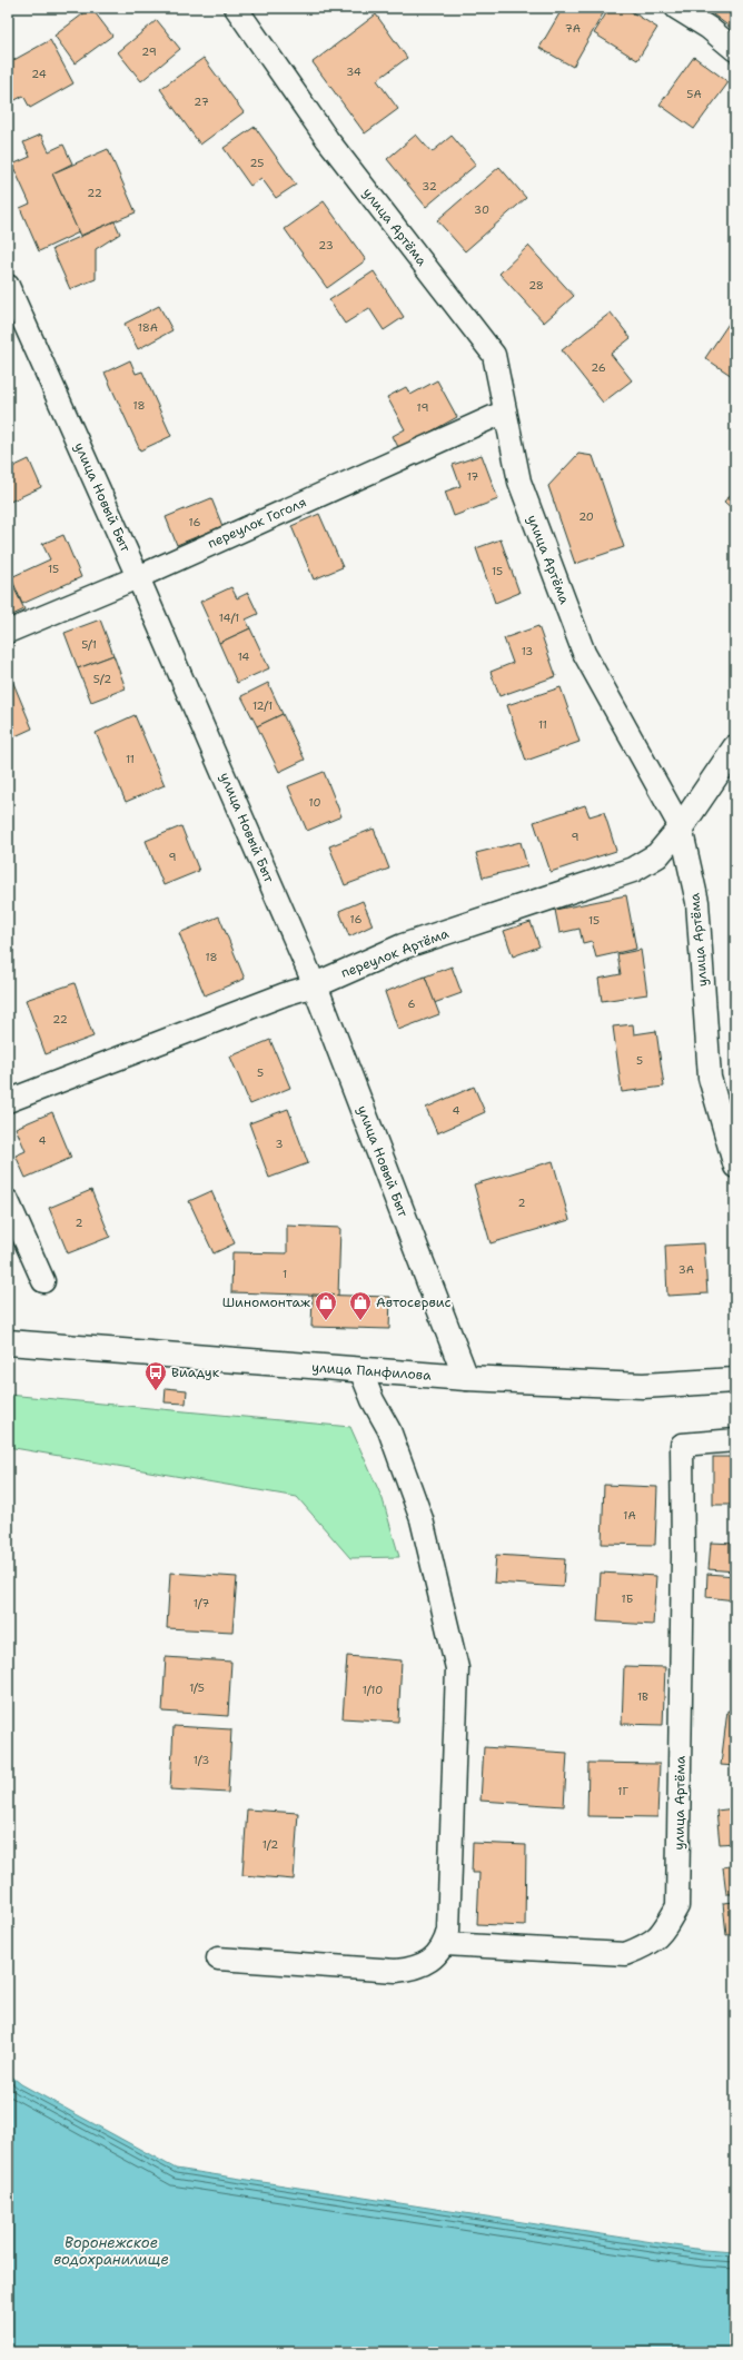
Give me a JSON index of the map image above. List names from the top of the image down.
{
  "streets": {
    "street": [
      "улица Артёма",
      "улица Новый Быт",
      "переулок Гоголя",
      "переулок Артёма",
      "улица Панфилова"
    ]
  },
  "crossings": [
    ["улица Артёма", "переулок Гоголя"],
    ["улица Артёма", "переулок Артёма"],
    ["улица Новый Быт", "переулок Гоголя"],
    ["улица Новый Быт", "переулок Артёма"],
    ["улица Новый Быт", "улица Панфилова"]
  ],
  "water": ["Воронежское водохранилище"],
  "places": {
    "shop": ["Шиномонтаж", "Автосервис"],
    "bus stop": ["Виадук"]
  },
  "house_numbers": [
    "7А",
    "29",
    "34",
    "24",
    "5А",
    "27",
    "25",
    "32",
    "22",
    "30",
    "23",
    "28",
    "18А",
    "26",
    "18",
    "19",
    "17",
    "20",
    "16",
    "15",
    "15",
    "14/1",
    "5/1",
    "13",
    "14",
    "5/2",
    "12/1",
    "11",
    "11",
    "10",
    "9",
    "9",
    "16",
    "15",
    "18",
    "6",
    "22",
    "5",
    "5",
    "4",
    "4",
    "3",
    "2",
    "2",
    "3А",
    "1",
    "1А",
    "1Б",
    "1/7",
    "1/5",
    "1/10",
    "1В",
    "1/3",
    "1Г",
    "1/2"
  ]
}
